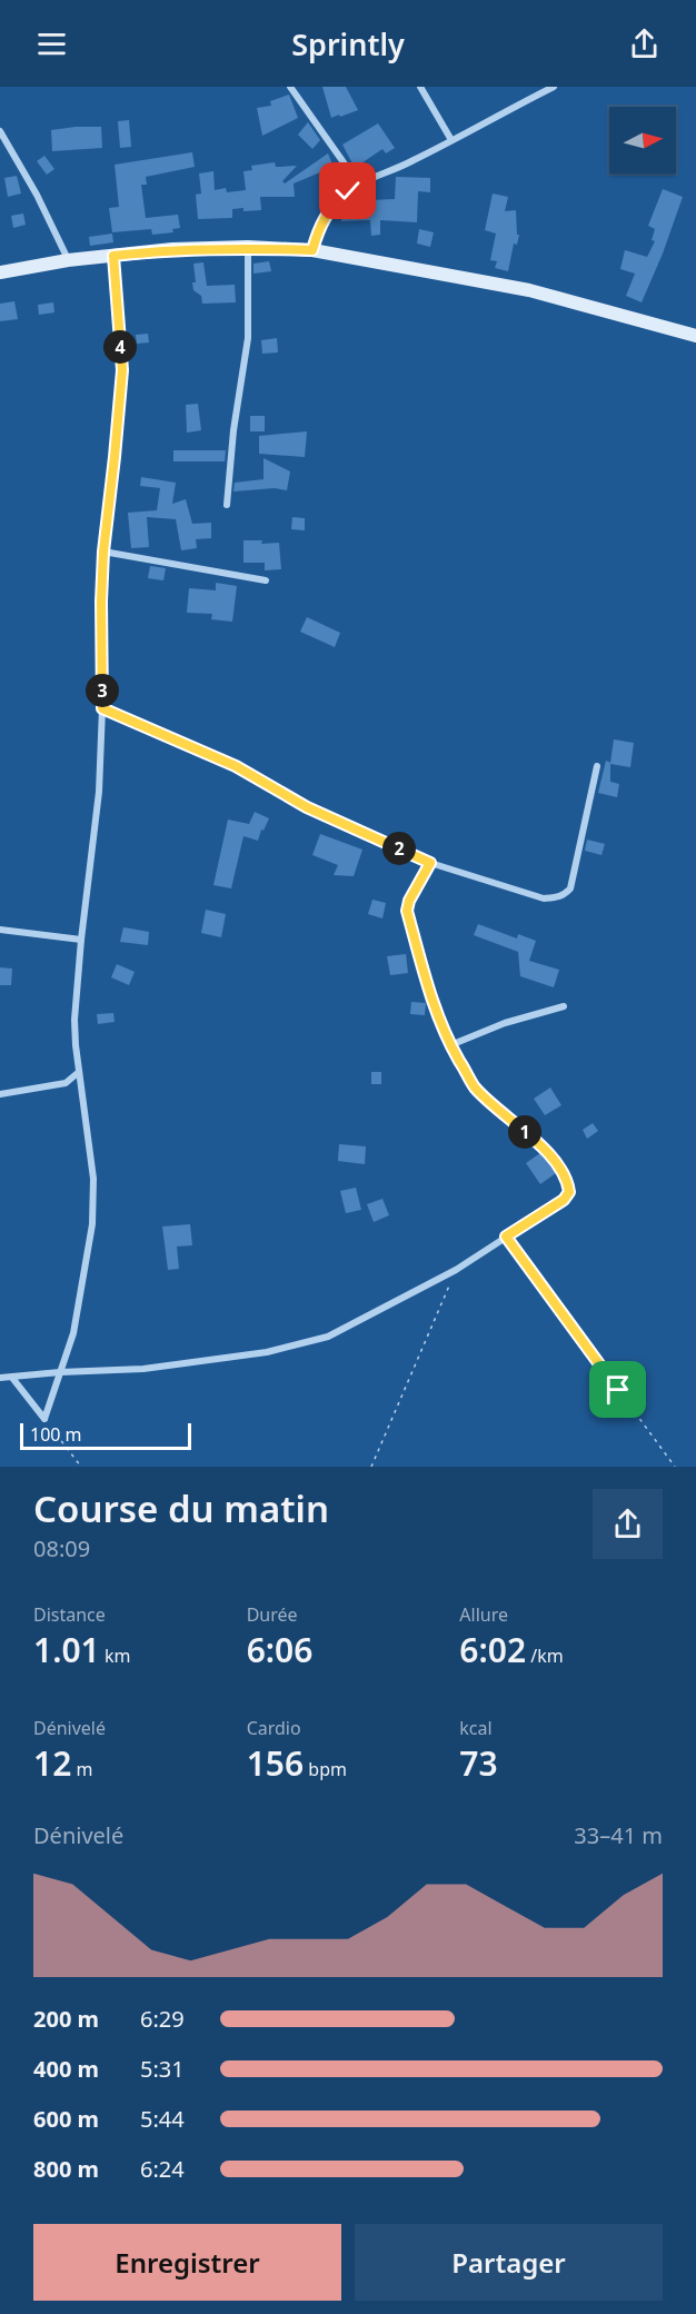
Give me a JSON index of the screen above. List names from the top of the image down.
{
  "scale_bar": "100 m",
  "north": "right",
  "page": {
    "header": "Sprintly",
    "pins": [
      "4",
      "3",
      "2",
      "1"
    ],
    "scale": "100 m",
    "heading": ["Course du matin", "08:09"],
    "stats": [
      ["Distance", "1.01 km"],
      ["Durée", "6:06"],
      ["Allure", "6:02 /km"],
      ["Dénivelé", "12 m"],
      ["Cardio", "156 bpm"],
      ["kcal", "73"]
    ],
    "chart": ["Dénivelé", "33–41 m"],
    "list": [
      {
        "name": "200 m",
        "note": "6:29"
      },
      {
        "name": "400 m",
        "note": "5:31"
      },
      {
        "name": "600 m",
        "note": "5:44"
      },
      {
        "name": "800 m",
        "note": "6:24"
      }
    ],
    "buttons": ["Enregistrer", "Partager"]
  }
}
